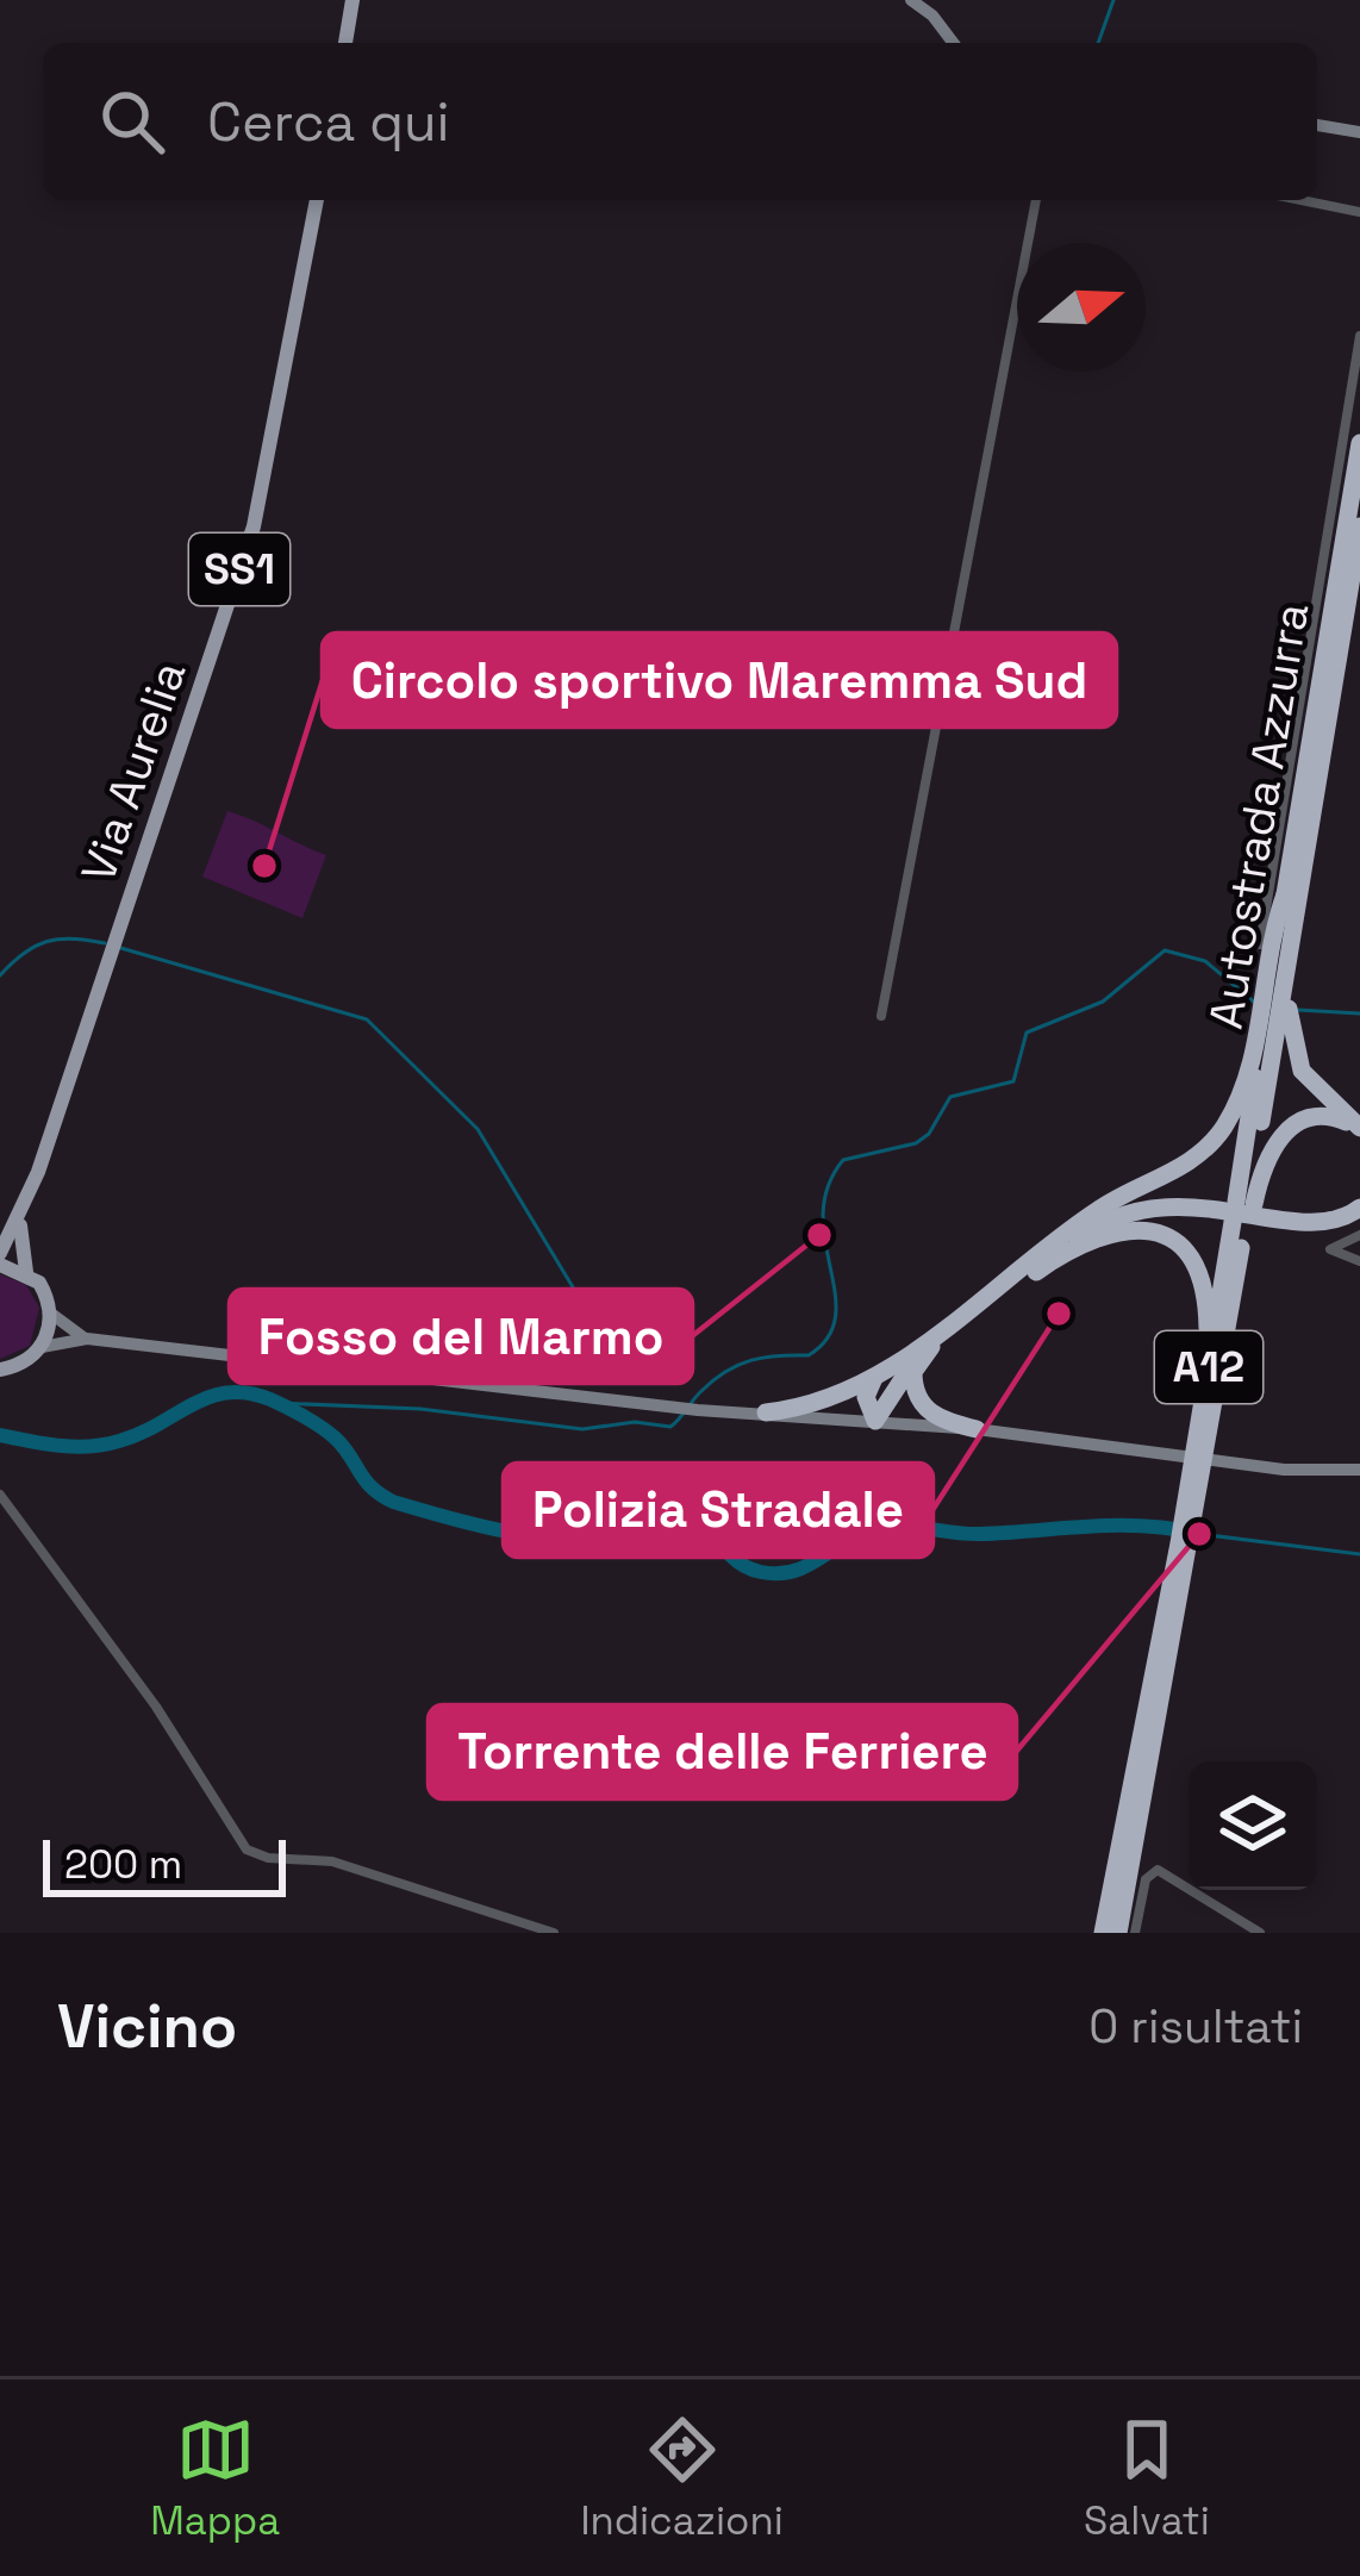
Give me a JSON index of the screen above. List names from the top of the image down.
{
  "streets": {
    "highway": ["Autostrada Azzurra", "A12"],
    "main road": ["SS1", "Via Aurelia"]
  },
  "crossings": [
    ["SS1", "Via Aurelia"]
  ],
  "places": [
    "Circolo sportivo Maremma Sud",
    "Fosso del Marmo",
    "Polizia Stradale",
    "Torrente delle Ferriere"
  ],
  "scale_bar": "200 m",
  "north": "right",
  "page": {
    "search": "Cerca qui",
    "scale": "200 m",
    "heading": ["Vicino", "0 risultati"],
    "nav": ["Mappa", "Indicazioni", "Salvati"]
  }
}
